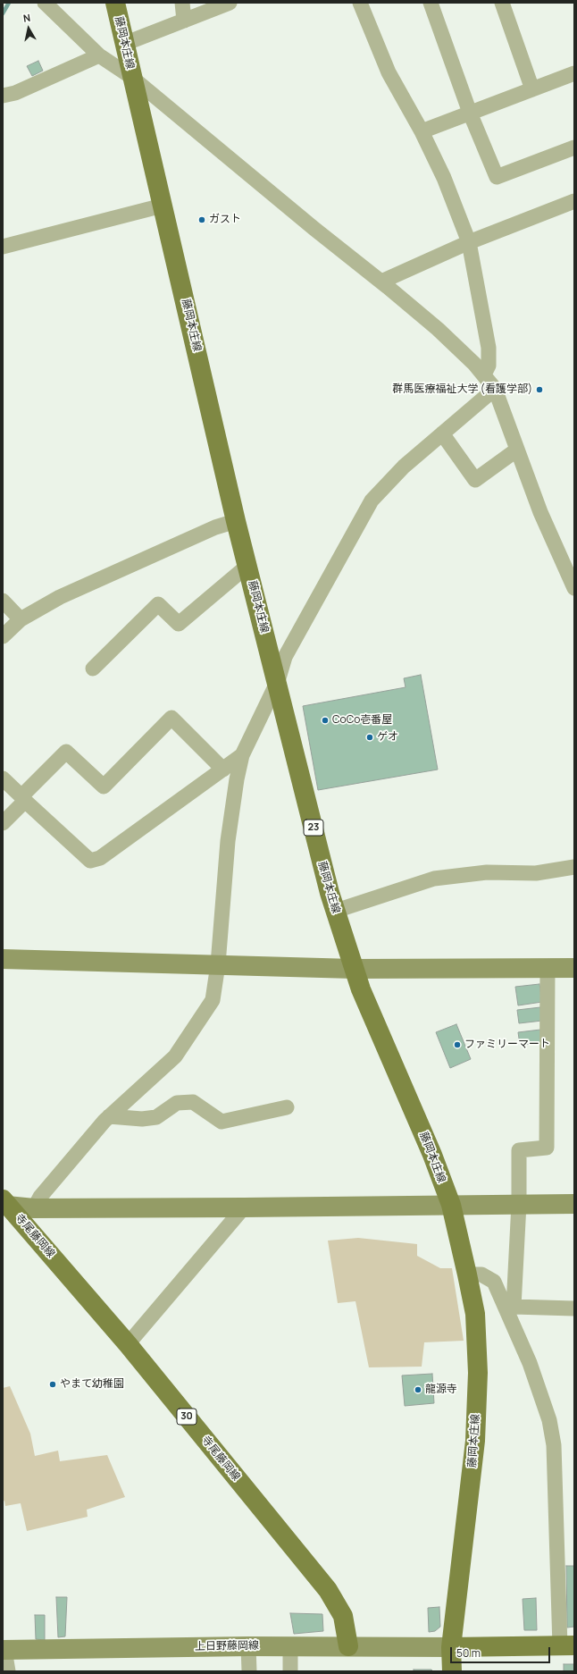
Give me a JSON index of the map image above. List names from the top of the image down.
{
  "streets": {
    "main road": [
      "藤岡本庄線",
      "23",
      "寺尾藤岡線",
      "30"
    ],
    "street": ["上日野藤岡線"]
  },
  "crossings": [
    ["藤岡本庄線", "上日野藤岡線"],
    ["寺尾藤岡線", "上日野藤岡線"]
  ],
  "places": [
    "ガスト",
    "群馬医療福祉大学 (看護学部)",
    "CoCo壱番屋",
    "ゲオ",
    "ファミリーマート",
    "やまて幼稚園",
    "龍源寺"
  ],
  "scale_bar": "50 m",
  "north": "top"
}
